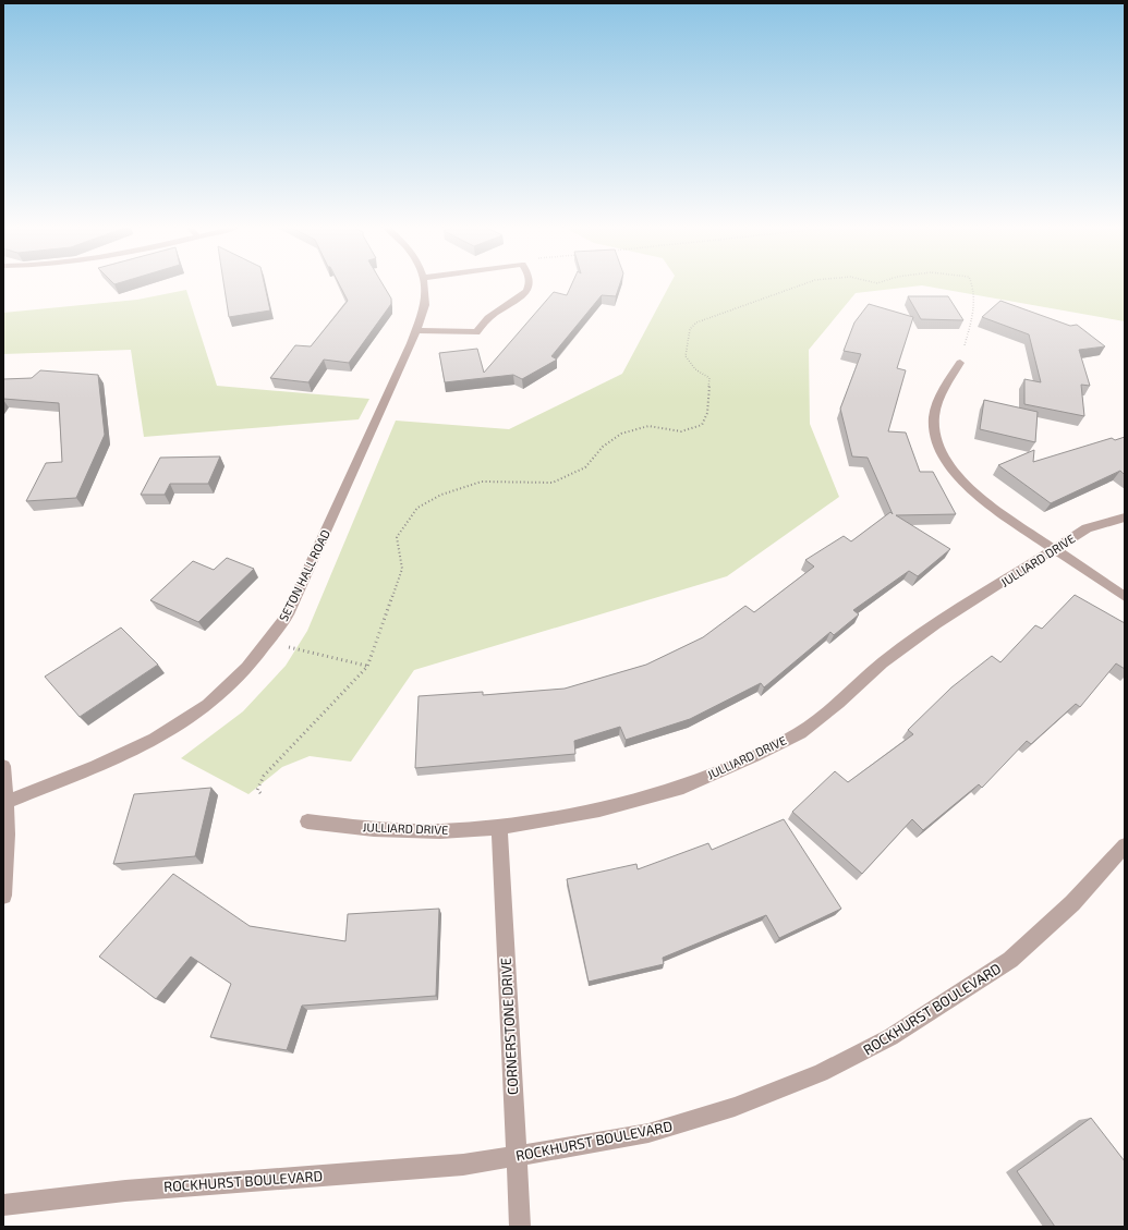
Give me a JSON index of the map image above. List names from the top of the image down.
{
  "streets": {
    "street": [
      "JULLIARD DRIVE",
      "SETON HALL ROAD",
      "ROCKHURST BOULEVARD",
      "CORNERSTONE DRIVE"
    ]
  },
  "crossings": [
    ["JULLIARD DRIVE", "CORNERSTONE DRIVE"],
    ["ROCKHURST BOULEVARD", "CORNERSTONE DRIVE"]
  ]
}
